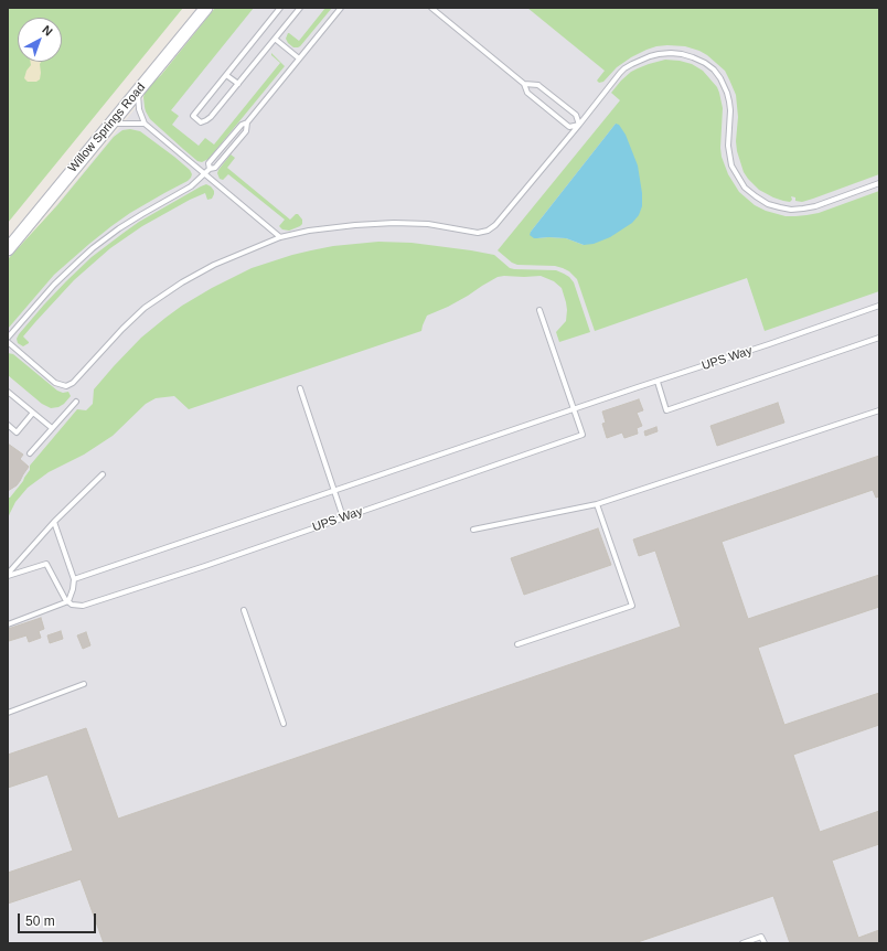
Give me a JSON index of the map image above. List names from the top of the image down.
{
  "streets": {
    "main road": ["Willow Springs Road"],
    "lane": ["UPS Way"]
  },
  "scale_bar": "50 m",
  "north": "top right"
}
